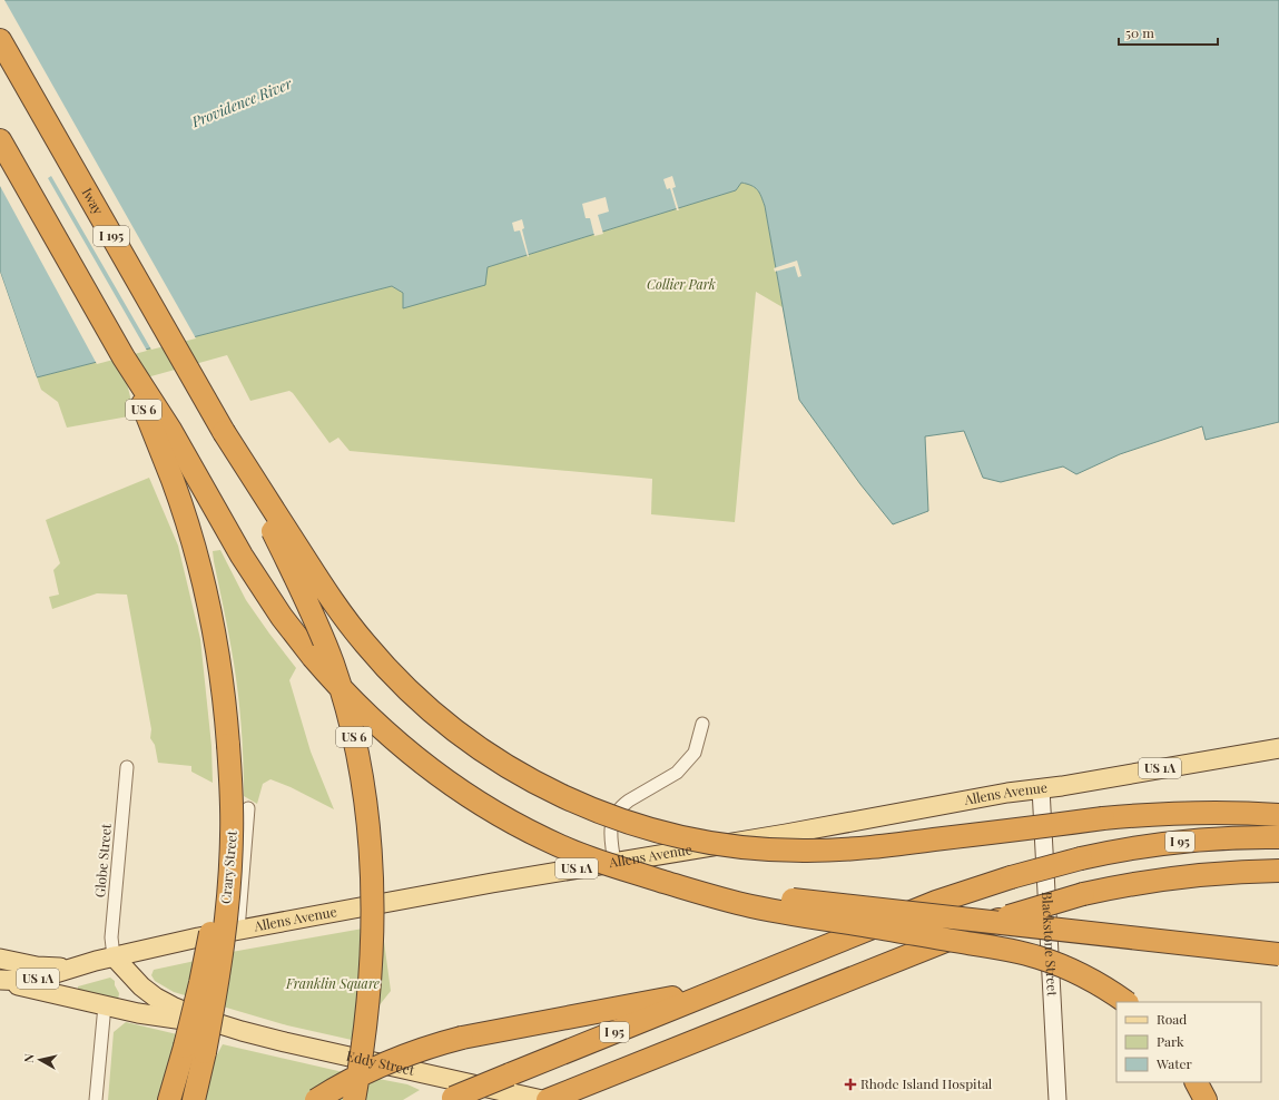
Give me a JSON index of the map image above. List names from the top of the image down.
{
  "streets": {
    "highway": [
      "Iway",
      "I 195",
      "US 6",
      "I 95"
    ],
    "main road": ["US 1A", "Allens Avenue", "Eddy Street"],
    "street": ["Globe Street", "Crary Street", "Blackstone Street"]
  },
  "crossings": [
    ["Iway", "US 6"],
    ["US 1A", "Allens Avenue"],
    ["Allens Avenue", "Globe Street"],
    ["Allens Avenue", "Crary Street"],
    ["Allens Avenue", "Blackstone Street"],
    ["Allens Avenue", "Eddy Street"],
    ["Globe Street", "Eddy Street"]
  ],
  "water": ["Providence River"],
  "parks": ["Collier Park", "Franklin Square"],
  "places": {
    "health": ["Rhode Island Hospital"]
  },
  "legend": ["Road", "Park", "Water"],
  "scale_bar": "50 m",
  "north": "left"
}
